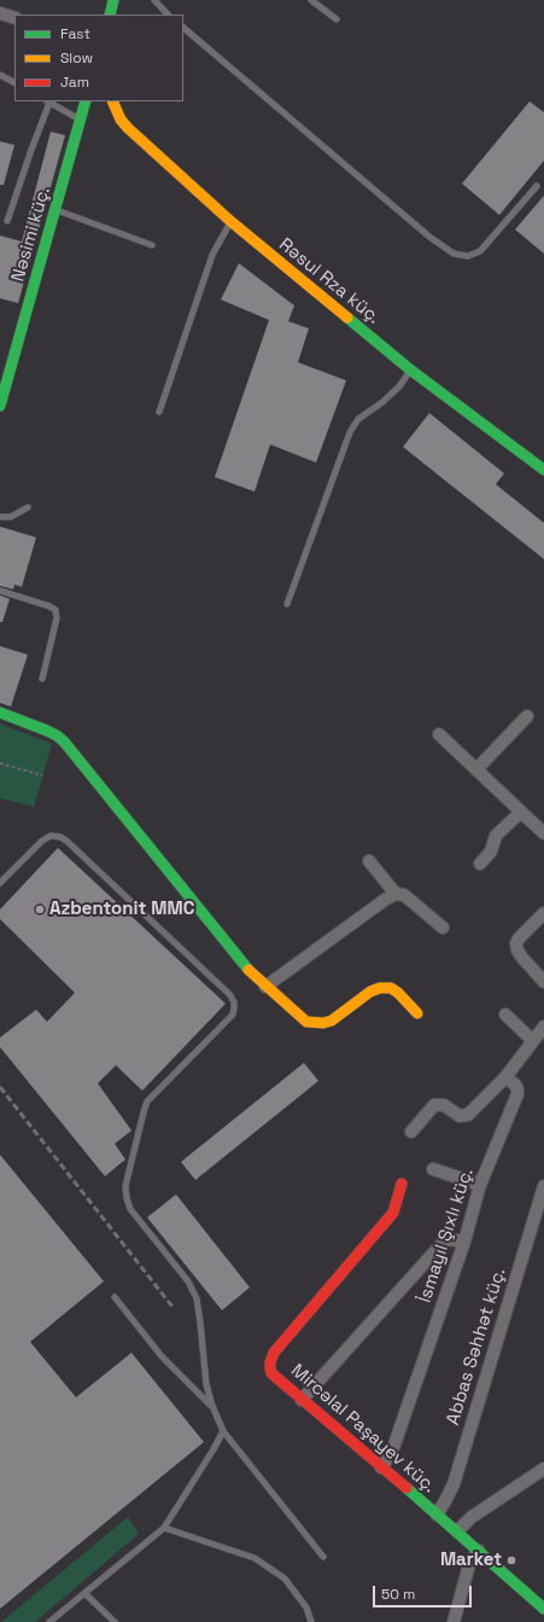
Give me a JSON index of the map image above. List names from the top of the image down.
{
  "streets": {
    "street": [
      "Nəsimi küç.",
      "Rəsul Rza küç.",
      "İsmayıl Şıxlı küç.",
      "Abbas Səhhət küç.",
      "Mircəlal Paşayev küç."
    ]
  },
  "crossings": [
    ["İsmayıl Şıxlı küç.", "Mircəlal Paşayev küç."],
    ["Abbas Səhhət küç.", "Mircəlal Paşayev küç."]
  ],
  "places": ["Azbentonit MMC", "Market"],
  "legend": ["Fast", "Slow", "Jam"],
  "scale_bar": "50 m"
}
